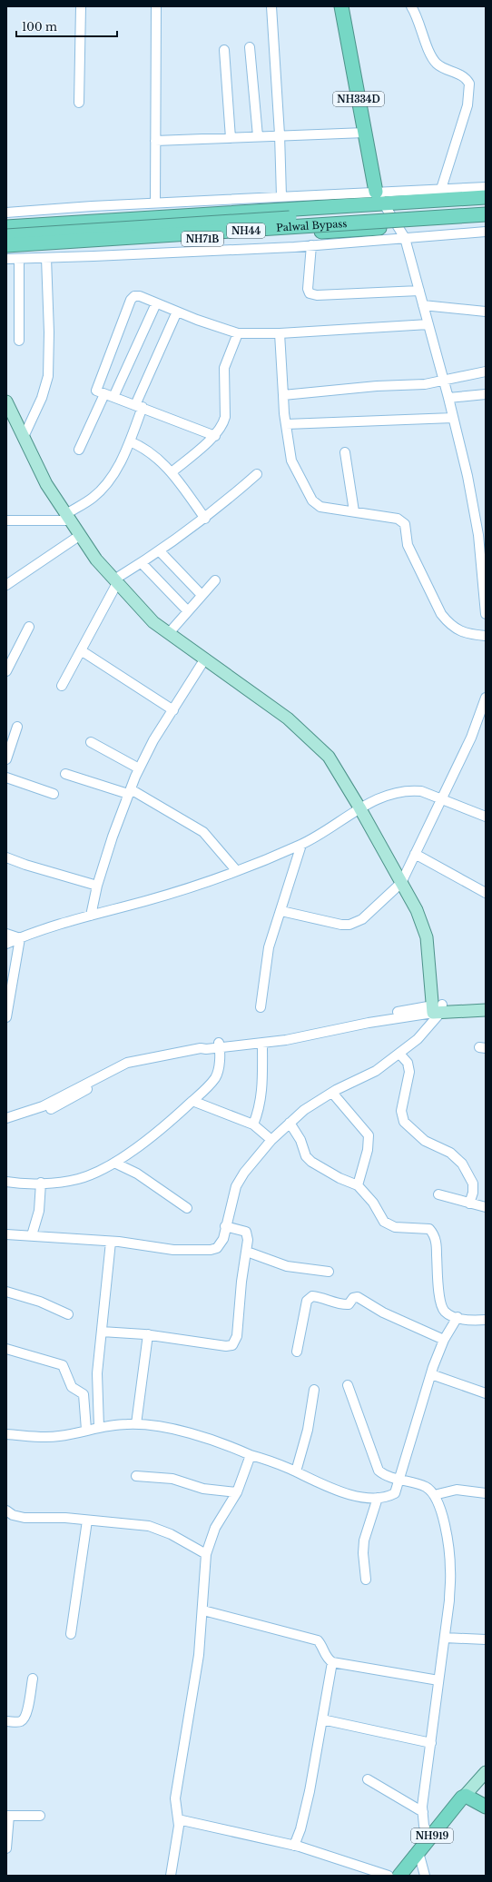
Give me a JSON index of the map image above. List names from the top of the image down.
{
  "streets": {
    "highway": [
      "NH334D",
      "Palwal Bypass",
      "NH44",
      "NH71B",
      "NH919"
    ]
  },
  "crossings": [
    ["NH334D", "NH71B"]
  ],
  "scale_bar": "100 m"
}
